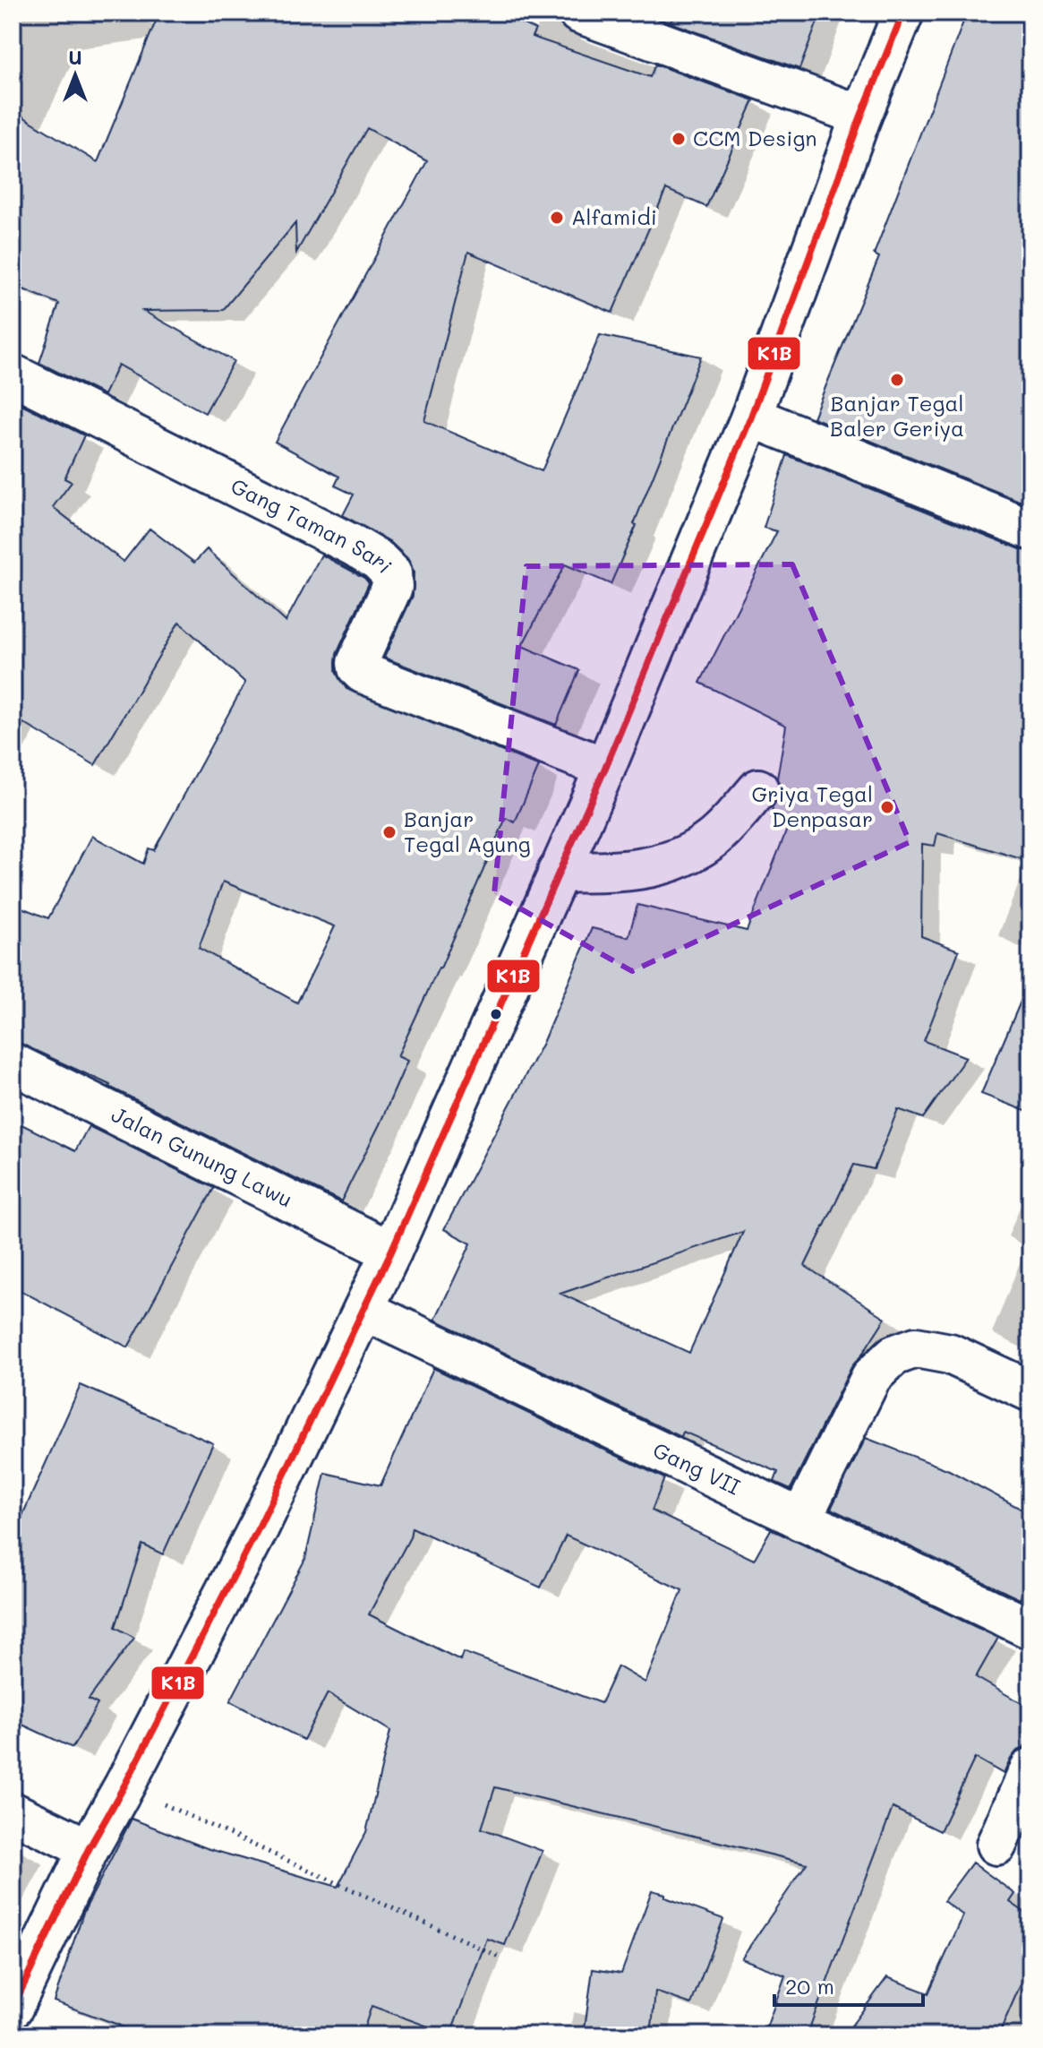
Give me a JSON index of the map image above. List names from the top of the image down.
{
  "streets": {
    "main road": ["Gang Taman Sari", "Jalan Gunung Lawu", "Gang VII"]
  },
  "places": [
    "CCM Design",
    "Alfamidi",
    "Banjar Tegal Baler Geriya",
    "Griya Tegal Denpasar",
    "Banjar Tegal Agung"
  ],
  "lines": ["transit line K1B"],
  "scale_bar": "20 m",
  "north": "top"
}
